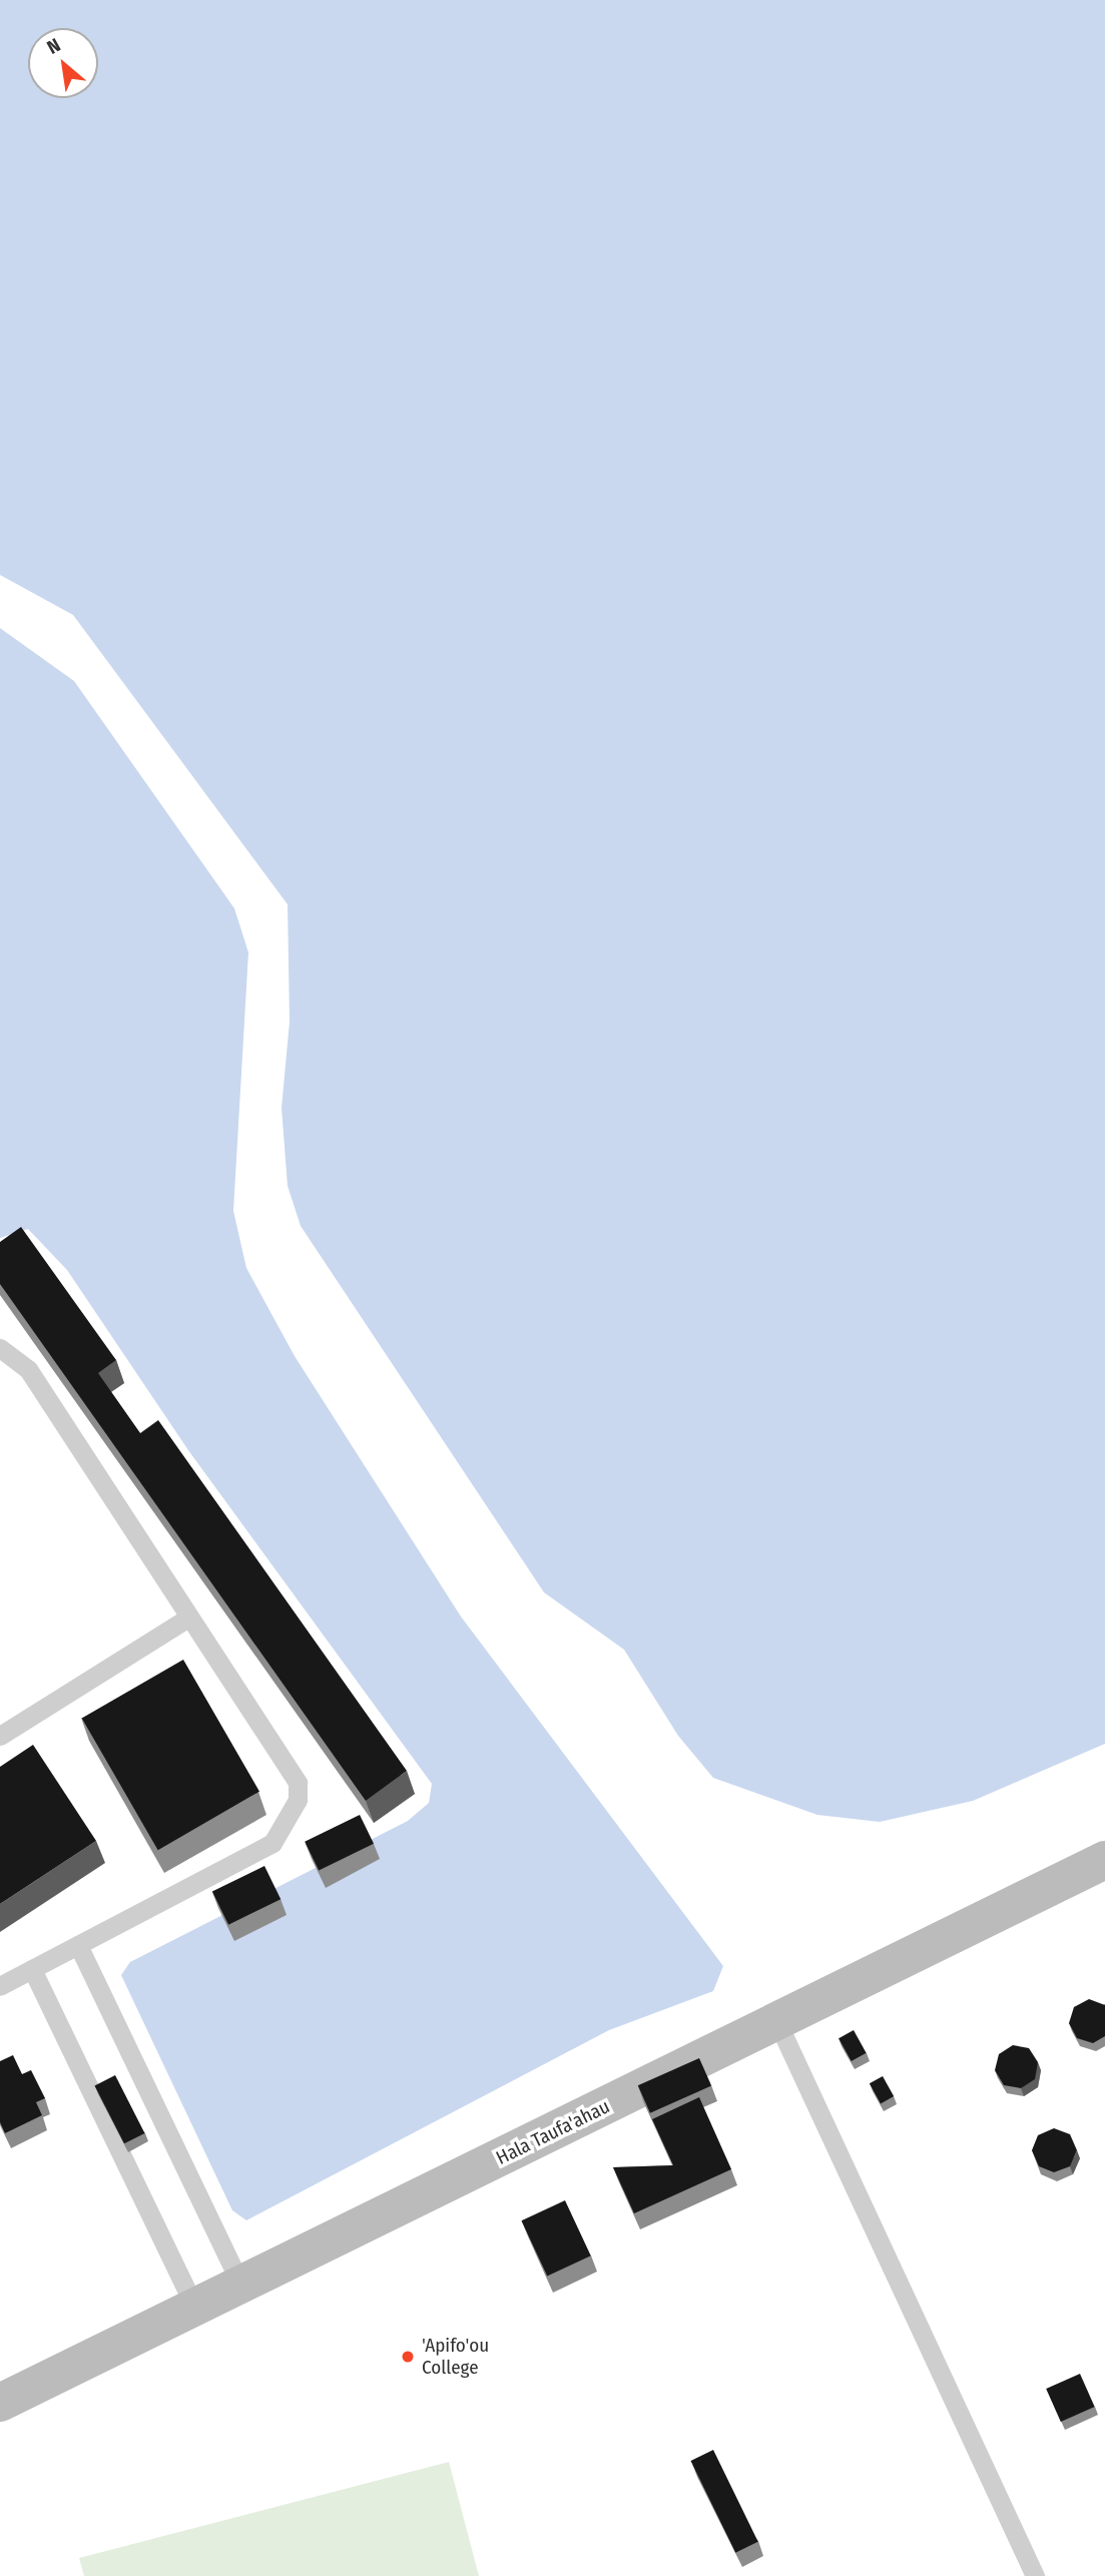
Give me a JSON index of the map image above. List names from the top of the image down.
{
  "streets": {
    "street": ["Hala Taufa'ahau"]
  },
  "places": ["'Apifo'ou College"],
  "north": "top left"
}
